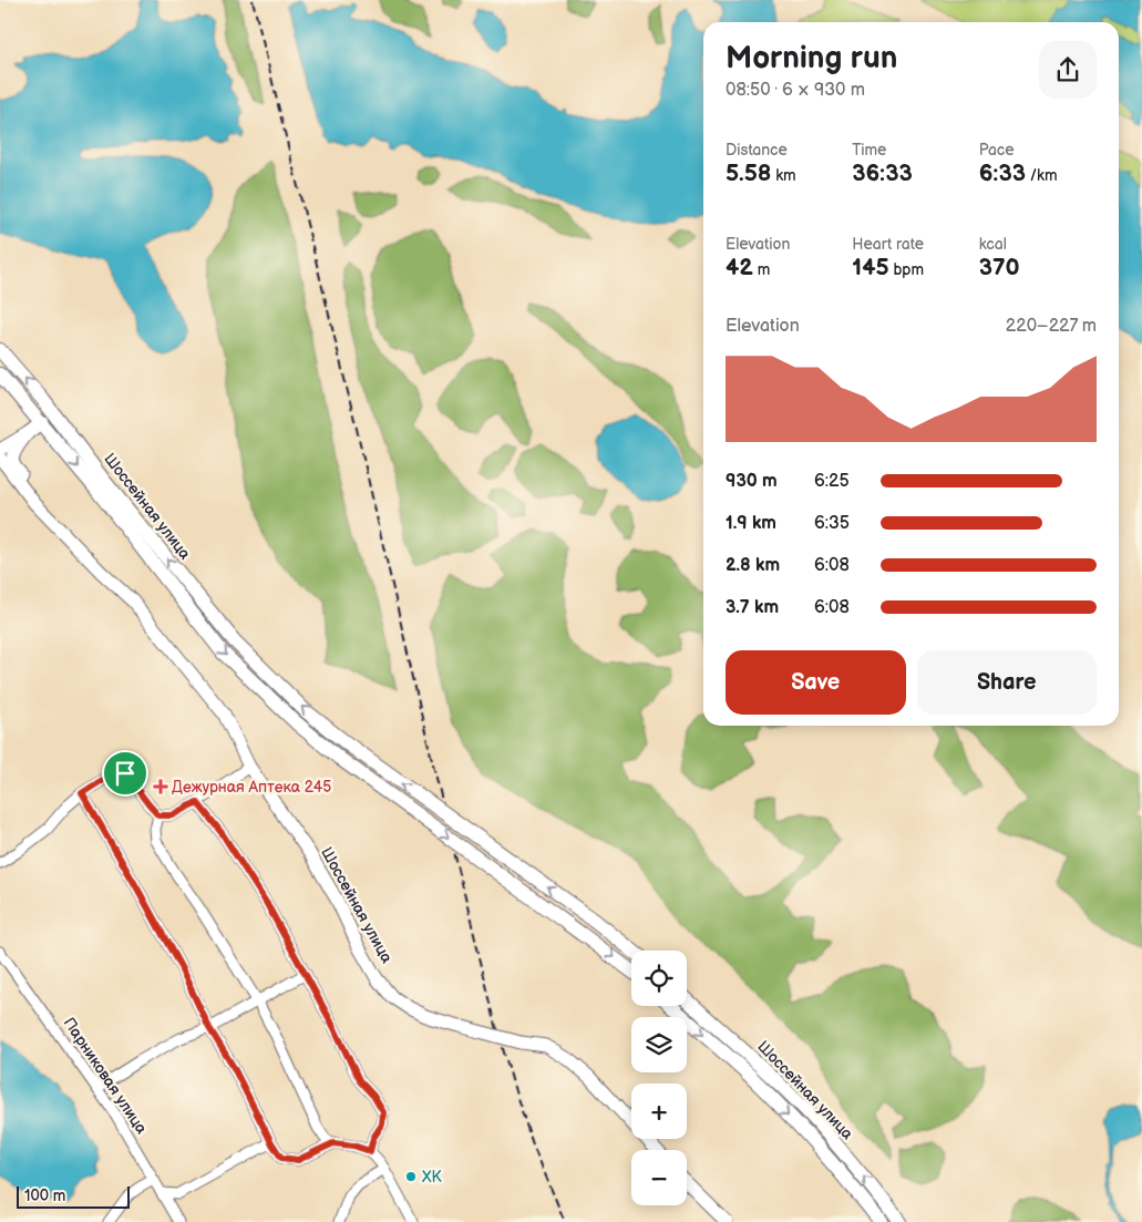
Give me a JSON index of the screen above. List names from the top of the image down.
{
  "streets": {
    "main road": ["Шоссейная улица"],
    "street": ["Парниковая улица"]
  },
  "places": {
    "health": ["Дежурная Аптека 245"],
    "other": ["ХК"]
  },
  "scale_bar": "100 m",
  "page": {
    "heading": ["Morning run", "08:50 · 6 × 930 m"],
    "stats": [
      ["Distance", "5.58 km"],
      ["Time", "36:33"],
      ["Pace", "6:33 /km"],
      ["Elevation", "42 m"],
      ["Heart rate", "145 bpm"],
      ["kcal", "370"]
    ],
    "chart": ["Elevation", "220–227 m"],
    "list": [
      {
        "name": "930 m",
        "note": "6:25"
      },
      {
        "name": "1.9 km",
        "note": "6:35"
      },
      {
        "name": "2.8 km",
        "note": "6:08"
      },
      {
        "name": "3.7 km",
        "note": "6:08"
      }
    ],
    "buttons": ["Save", "Share"],
    "map_buttons": ["+", "−"],
    "scale": "100 m"
  }
}
